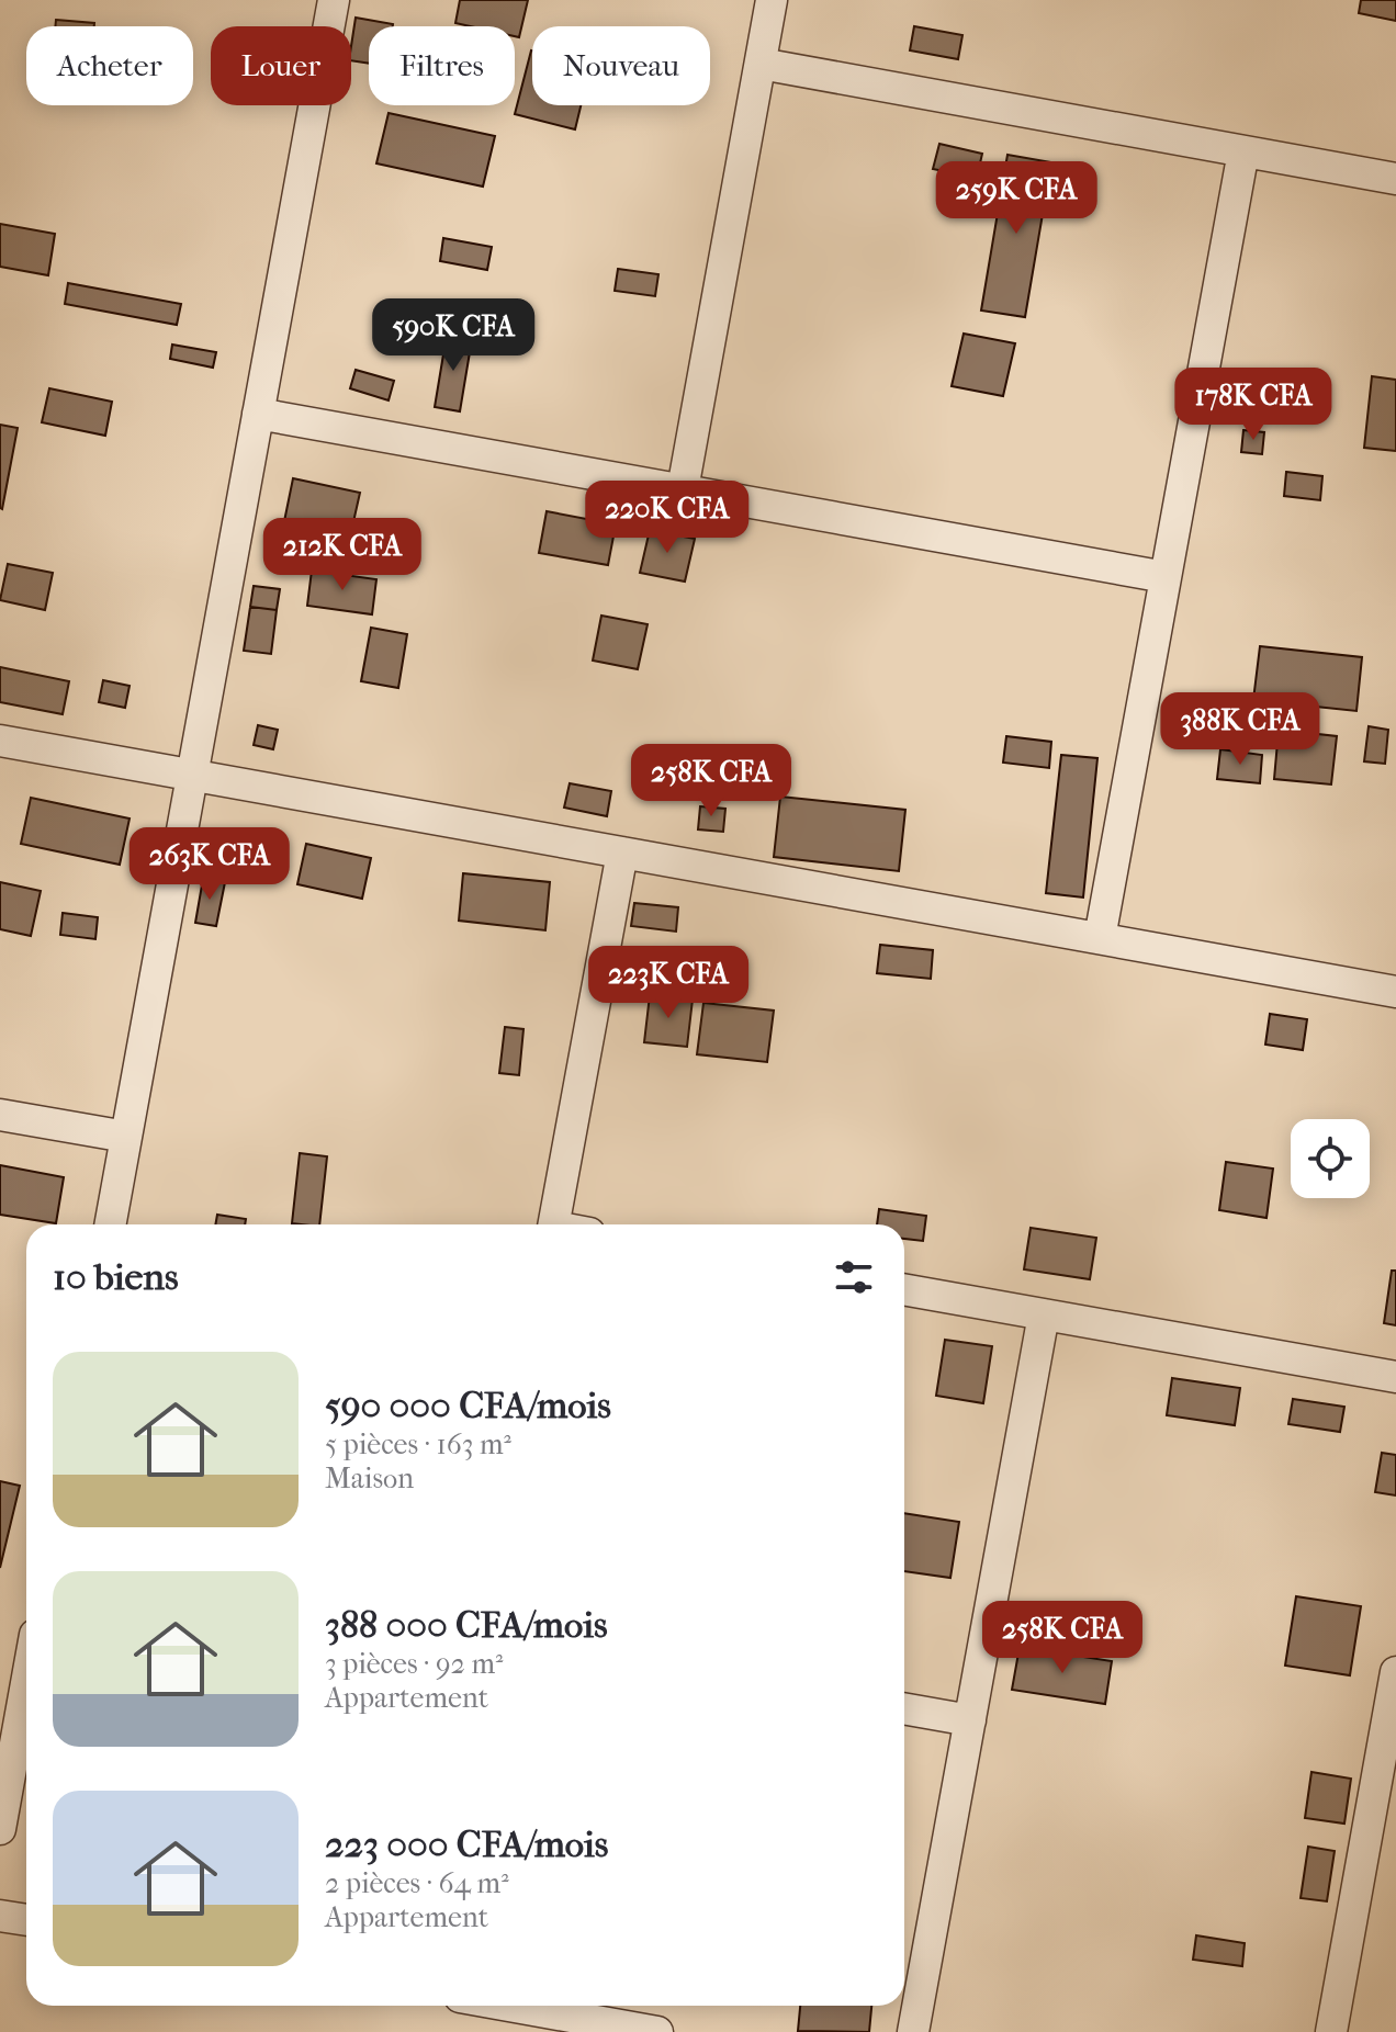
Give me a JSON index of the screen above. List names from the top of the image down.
{
  "page": {
    "chip": [
      "Acheter",
      "Louer",
      "Filtres",
      "Nouveau"
    ],
    "price": [
      "259K CFA",
      "590K CFA",
      "178K CFA",
      "220K CFA",
      "212K CFA",
      "388K CFA",
      "258K CFA",
      "263K CFA",
      "223K CFA",
      "258K CFA"
    ],
    "heading": "10 biens",
    "list": [
      {
        "name": "590 000 CFA/mois",
        "note": "5 pièces · 163 m² · Maison"
      },
      {
        "name": "388 000 CFA/mois",
        "note": "3 pièces · 92 m² · Appartement"
      },
      {
        "name": "223 000 CFA/mois",
        "note": "2 pièces · 64 m² · Appartement"
      }
    ]
  }
}
